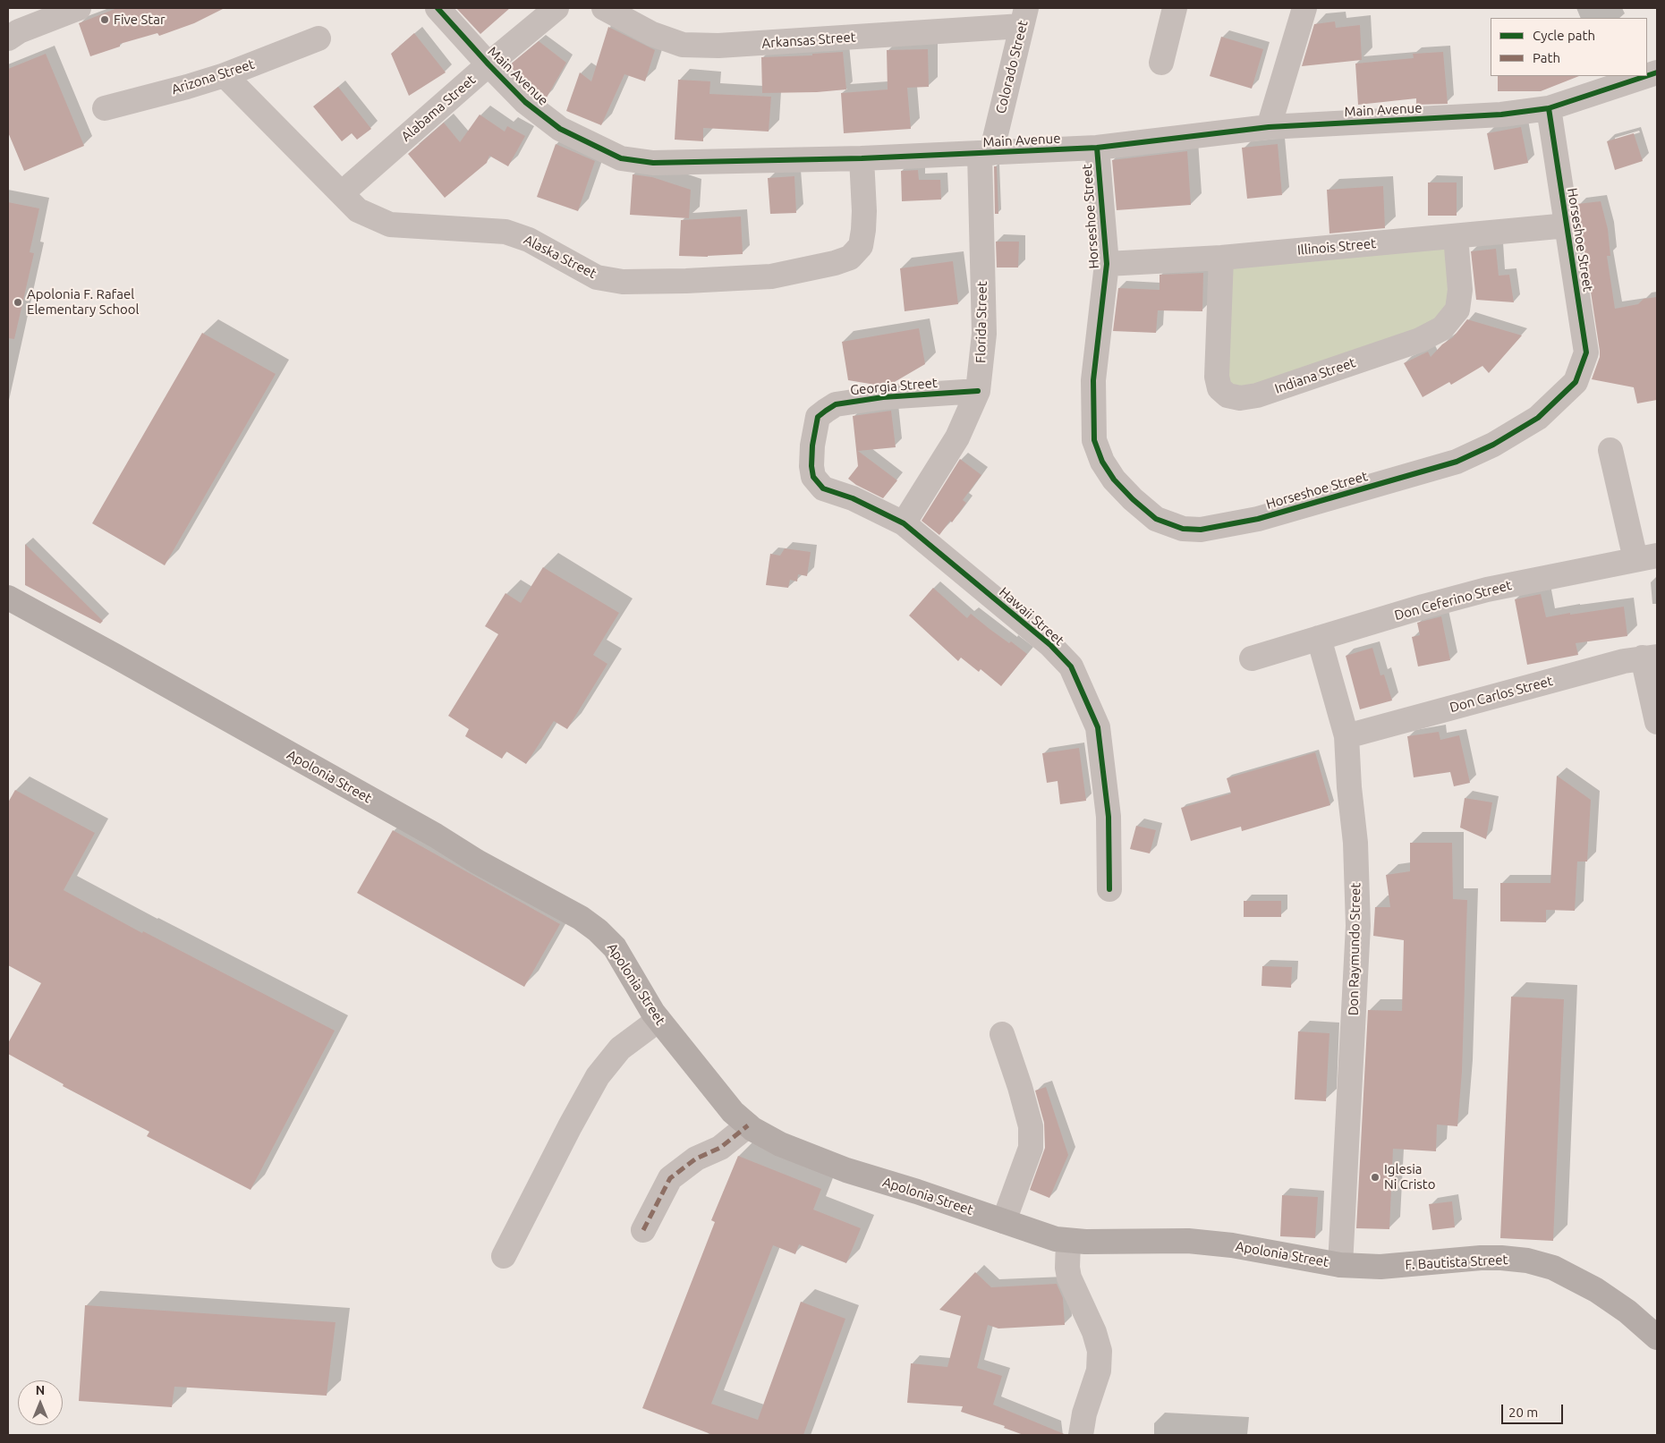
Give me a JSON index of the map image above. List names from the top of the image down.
{
  "streets": {
    "main road": ["Apolonia Street", "F. Bautista Street"],
    "street": [
      "Arkansas Street",
      "Colorado Street",
      "Main Avenue",
      "Arizona Street",
      "Alabama Street",
      "Horseshoe Street",
      "Illinois Street",
      "Alaska Street",
      "Florida Street",
      "Indiana Street",
      "Georgia Street",
      "Don Ceferino Street",
      "Hawaii Street",
      "Don Carlos Street",
      "Don Raymundo Street"
    ]
  },
  "crossings": [
    ["Arkansas Street", "Colorado Street"],
    ["Colorado Street", "Main Avenue"],
    ["Colorado Street", "Florida Street"],
    ["Main Avenue", "Alabama Street"],
    ["Main Avenue", "Horseshoe Street"],
    ["Main Avenue", "Alaska Street"],
    ["Main Avenue", "Florida Street"],
    ["Arizona Street", "Alaska Street"],
    ["Alabama Street", "Alaska Street"],
    ["Horseshoe Street", "Illinois Street"],
    ["Illinois Street", "Indiana Street"],
    ["Florida Street", "Georgia Street"],
    ["Florida Street", "Hawaii Street"],
    ["Georgia Street", "Hawaii Street"],
    ["Don Ceferino Street", "Don Raymundo Street"],
    ["Don Carlos Street", "Don Raymundo Street"],
    ["Apolonia Street", "Don Raymundo Street"],
    ["Apolonia Street", "F. Bautista Street"],
    ["Don Raymundo Street", "F. Bautista Street"]
  ],
  "places": ["Five Star", "Apolonia F. Rafael Elementary School", "Iglesia Ni Cristo"],
  "legend": ["Cycle path", "Path"],
  "scale_bar": "20 m",
  "north": "top"
}
